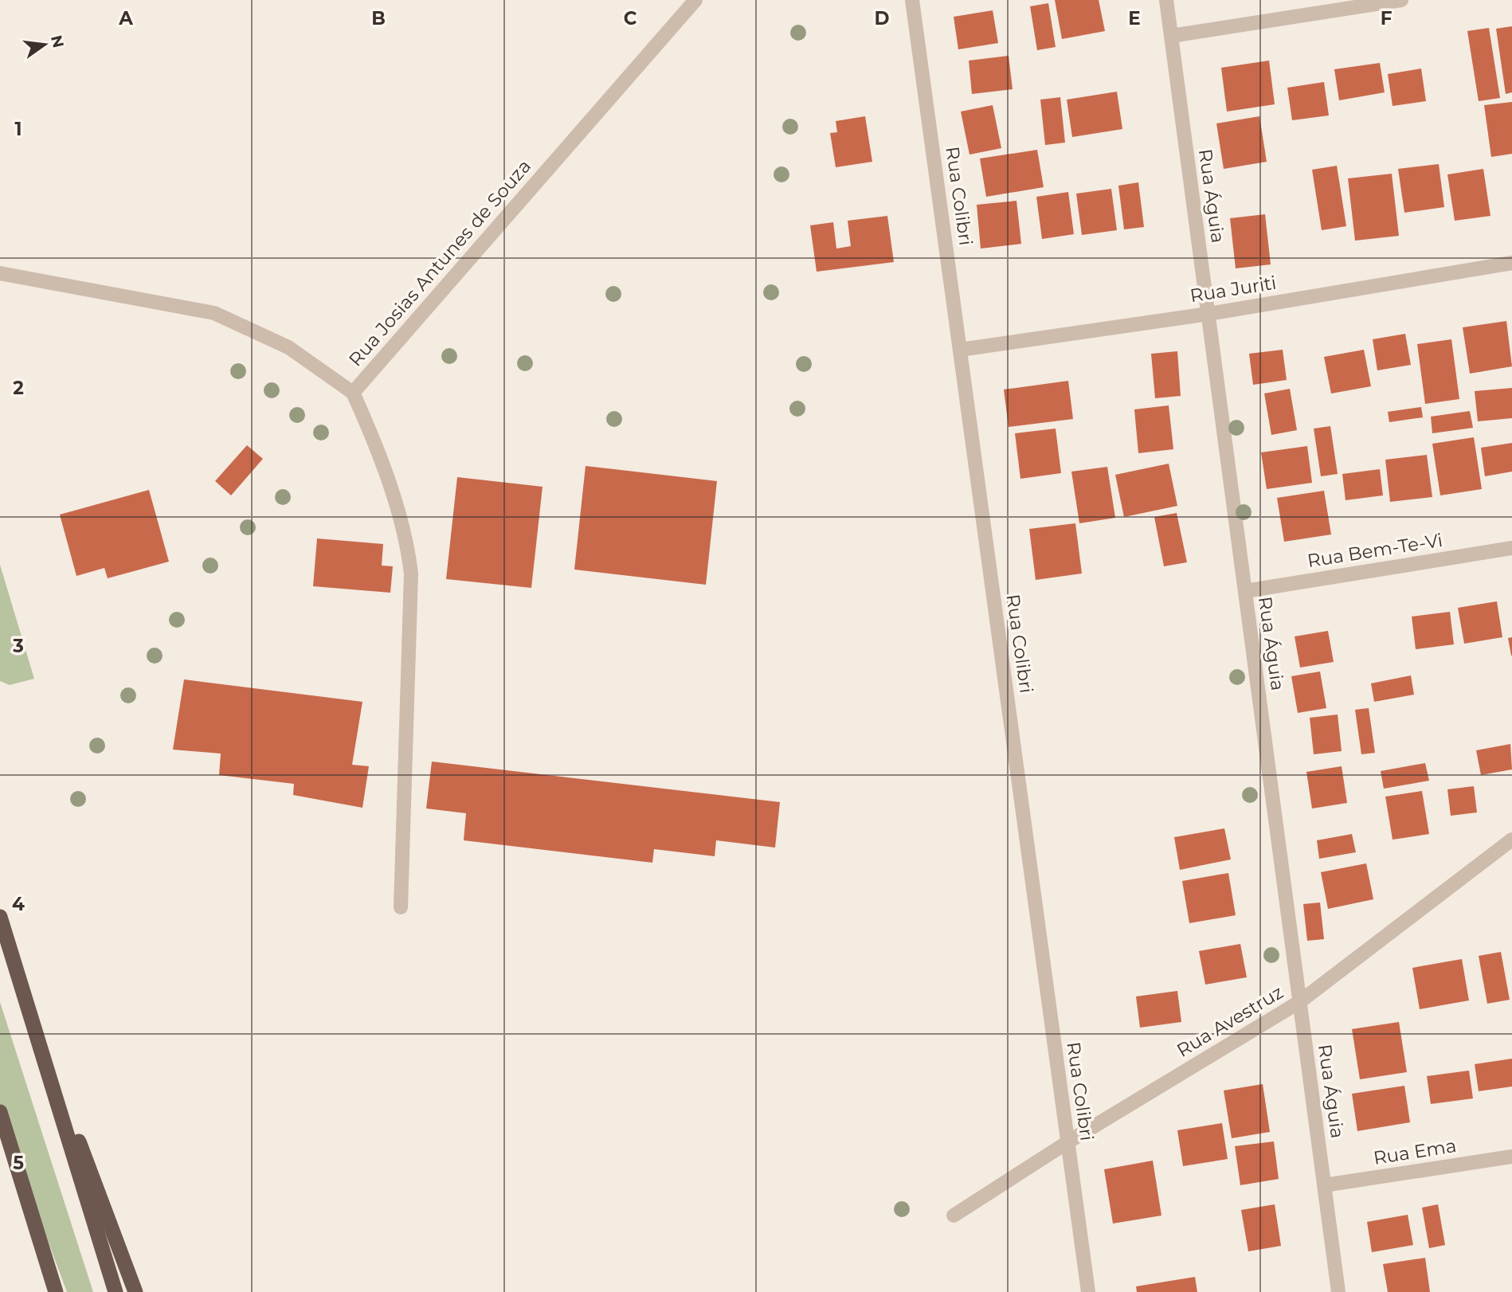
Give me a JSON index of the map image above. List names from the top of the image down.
{
  "streets": {
    "street": [
      "Rua Colibri",
      "Rua Águia",
      "Rua Josias Antunes de Souza",
      "Rua Juriti",
      "Rua Bem-Te-Vi",
      "Rua Avestruz",
      "Rua Ema"
    ]
  },
  "crossings": [
    ["Rua Colibri", "Rua Juriti"],
    ["Rua Colibri", "Rua Avestruz"],
    ["Rua Águia", "Rua Juriti"],
    ["Rua Águia", "Rua Bem-Te-Vi"],
    ["Rua Águia", "Rua Avestruz"],
    ["Rua Águia", "Rua Ema"]
  ],
  "north": "right",
  "grid": {
    "columns": [
      "A",
      "B",
      "C",
      "D",
      "E",
      "F"
    ],
    "rows": [
      "1",
      "2",
      "3",
      "4",
      "5"
    ]
  }
}
